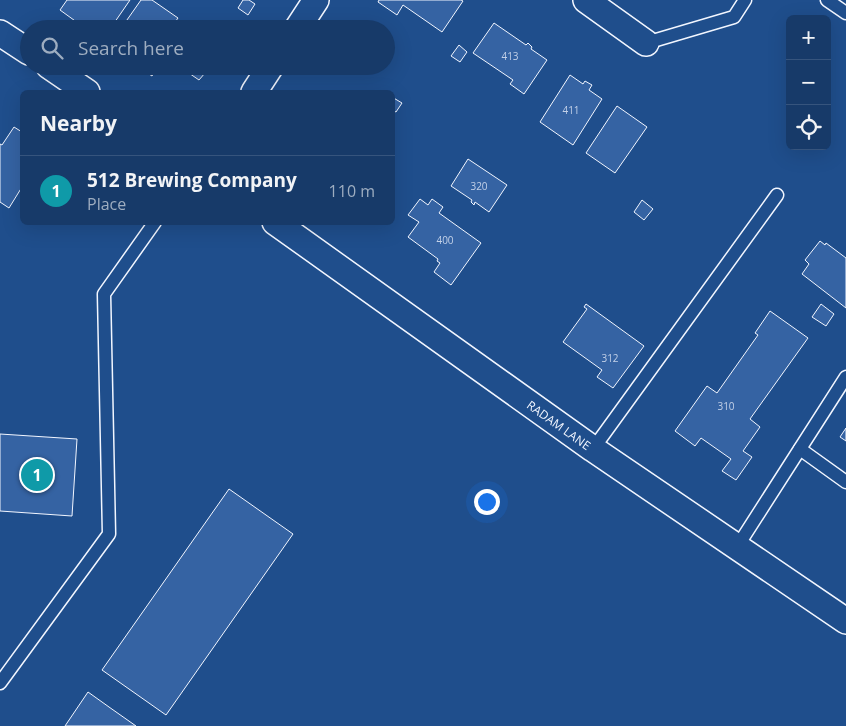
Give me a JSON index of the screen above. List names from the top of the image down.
{
  "streets": {
    "street": ["RADAM LANE"]
  },
  "house_numbers": [
    "413",
    "411",
    "320",
    "400",
    "312",
    "310"
  ],
  "page": {
    "map_buttons": ["+", "−"],
    "search": "Search here",
    "heading": "Nearby",
    "list": [
      {
        "mark": "1",
        "name": "512 Brewing Company",
        "note": "Place",
        "value": "110 m"
      }
    ],
    "pins": "1"
  }
}
